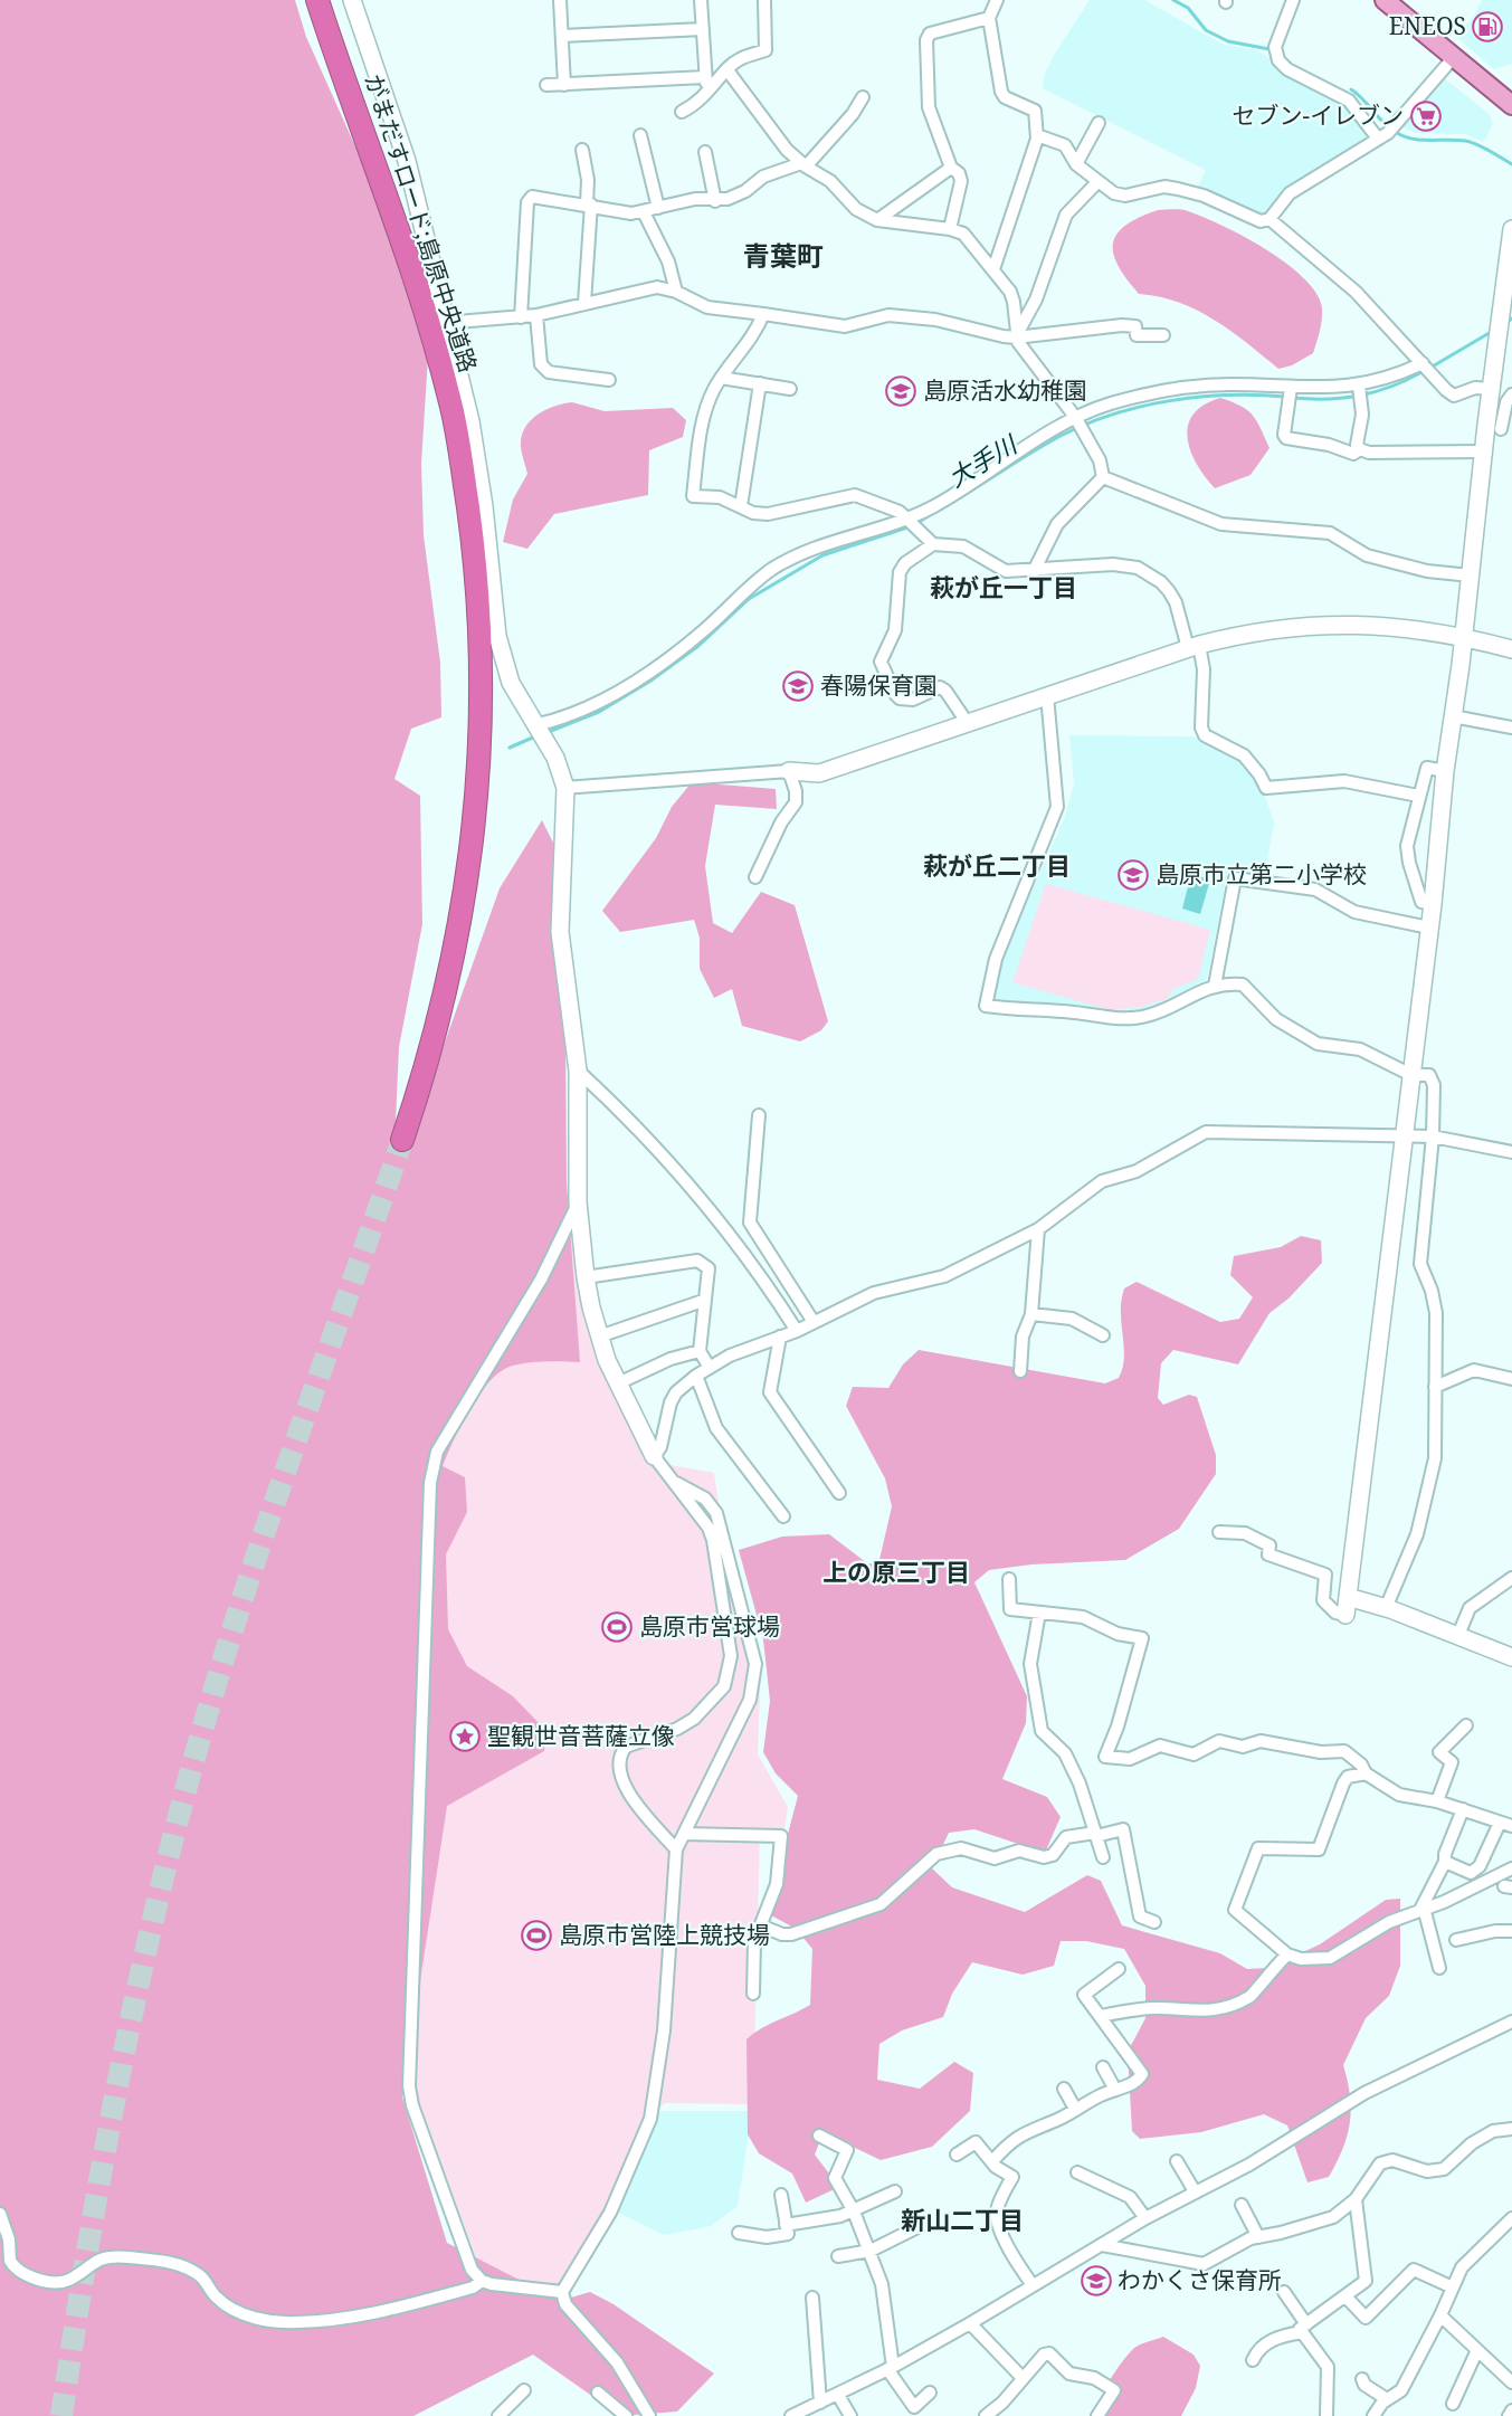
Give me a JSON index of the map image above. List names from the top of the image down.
{
  "streets": {
    "highway": ["がまだすロード;島原中央道路"]
  },
  "districts": [
    "青葉町",
    "萩が丘一丁目",
    "萩が丘二丁目",
    "上の原三丁目",
    "新山二丁目"
  ],
  "water": ["大手川"],
  "places": {
    "fuel station": ["ENEOS"],
    "supermarket": ["セブン-イレブン"],
    "school or university": [
      "島原活水幼稚園",
      "春陽保育園",
      "島原市立第二小学校",
      "わかくさ保育所"
    ],
    "sports": ["島原市営球場", "島原市営陸上競技場"],
    "place": ["聖観世音菩薩立像"]
  }
}
